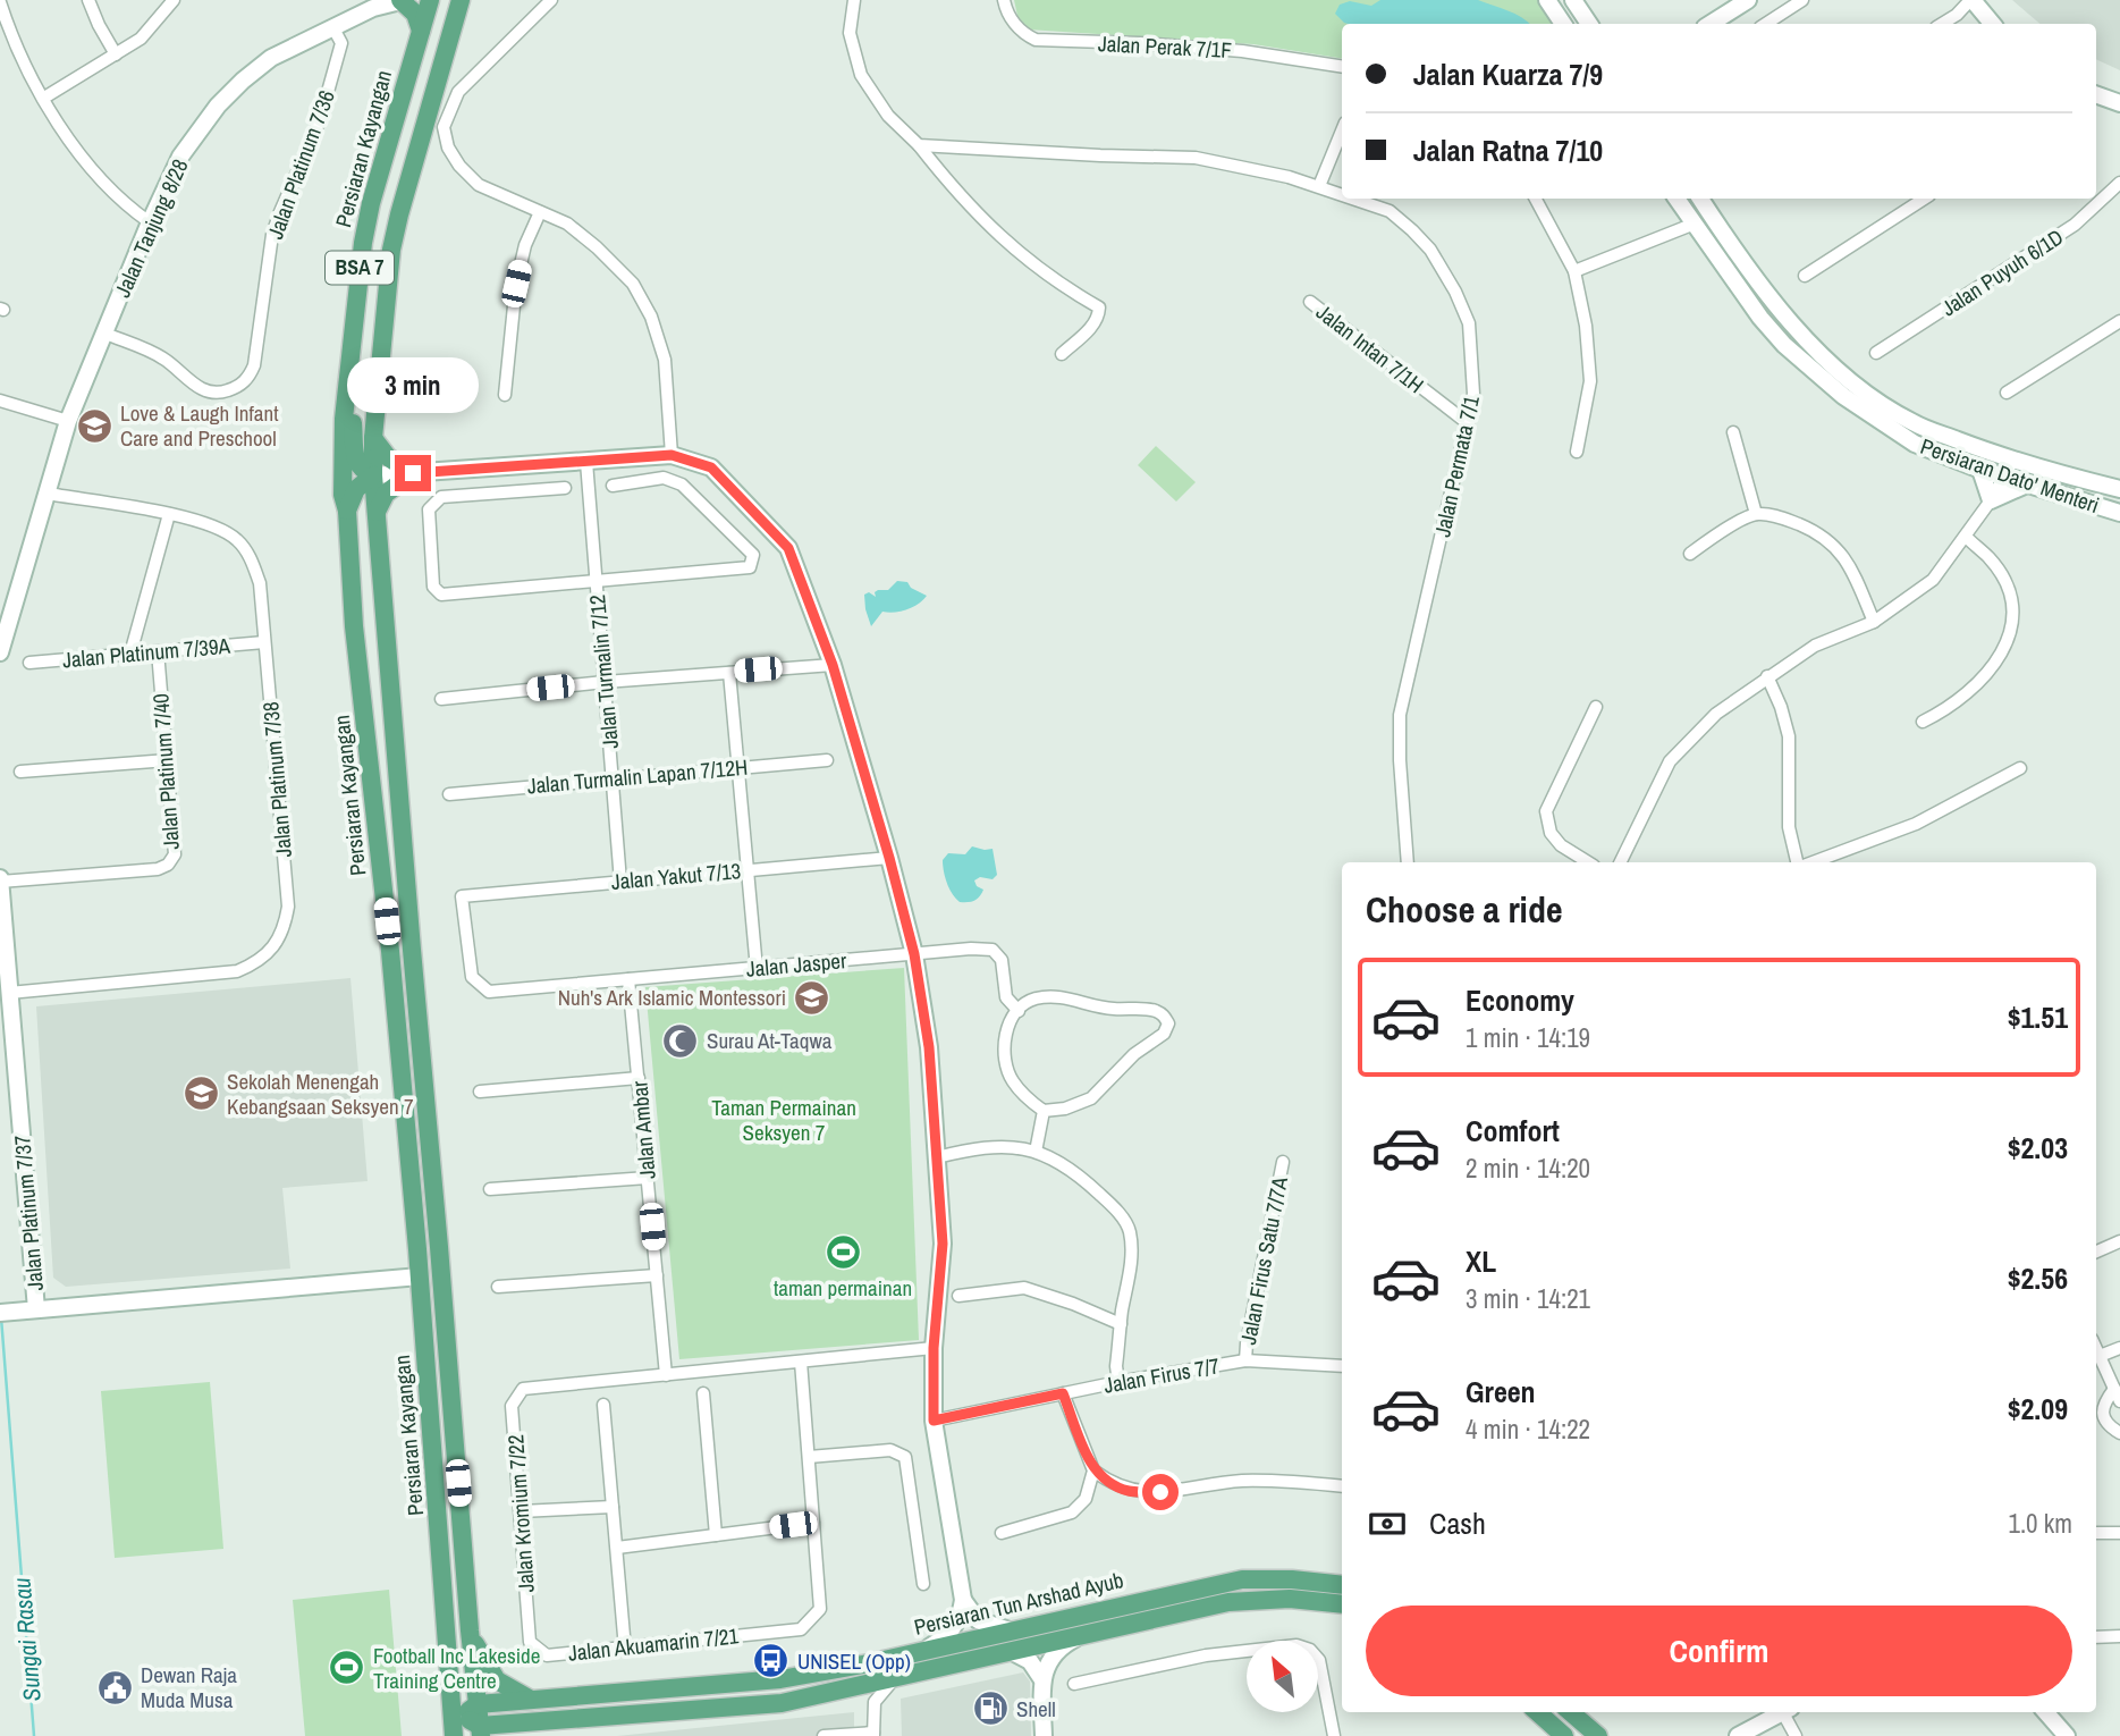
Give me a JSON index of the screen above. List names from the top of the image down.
{
  "streets": {
    "main road": ["Persiaran Kayangan", "BSA 7", "Persiaran Tun Arshad Ayub"],
    "street": [
      "Jalan Perak 7/1F",
      "Jalan Platinum 7/36",
      "Jalan Tanjung 8/28",
      "Jalan Puyuh 6/1D",
      "Jalan Intan 7/1H",
      "Jalan Permata 7/1",
      "Persiaran Dato' Menteri",
      "Jalan Platinum 7/39A",
      "Jalan Turmalin 7/12",
      "Jalan Platinum 7/40",
      "Jalan Turmalin Lapan 7/12H",
      "Jalan Platinum 7/38",
      "Jalan Yakut 7/13",
      "Jalan Jasper",
      "Jalan Ambar",
      "Jalan Platinum 7/37",
      "Jalan Firus Satu 7/7A",
      "Jalan Firus 7/7",
      "Jalan Kromium 7/22",
      "Jalan Akuamarin 7/21"
    ]
  },
  "crossings": [
    ["Persiaran Kayangan", "Persiaran Tun Arshad Ayub"],
    ["Jalan Platinum 7/36", "Jalan Tanjung 8/28"],
    ["Jalan Intan 7/1H", "Jalan Permata 7/1"],
    ["Jalan Platinum 7/39A", "Jalan Platinum 7/40"],
    ["Jalan Platinum 7/39A", "Jalan Platinum 7/38"],
    ["Jalan Turmalin 7/12", "Jalan Turmalin Lapan 7/12H"],
    ["Jalan Turmalin 7/12", "Jalan Yakut 7/13"],
    ["Jalan Platinum 7/40", "Jalan Platinum 7/37"],
    ["Jalan Platinum 7/38", "Jalan Platinum 7/37"],
    ["Jalan Yakut 7/13", "Jalan Jasper"],
    ["Jalan Jasper", "Jalan Ambar"],
    ["Jalan Ambar", "Jalan Kromium 7/22"],
    ["Jalan Firus Satu 7/7A", "Jalan Firus 7/7"],
    ["Jalan Kromium 7/22", "Jalan Akuamarin 7/21"]
  ],
  "water": ["Sungai Rasau"],
  "parks": ["Taman Permainan Seksyen 7"],
  "places": {
    "school or university": ["Love & Laugh Infant Care and Preschool", "Nuh's Ark Islamic Montessori", "Sekolah Menengah Kebangsaan Seksyen 7"],
    "mosque": ["Surau At-Taqwa"],
    "sports": ["taman permainan", "Football Inc Lakeside Training Centre"],
    "bus stop": ["UNISEL (Opp)"],
    "public building": ["Dewan Raja Muda Musa"],
    "fuel station": ["Shell"]
  },
  "north": "top left",
  "page": {
    "banner": ["Jalan Kuarza 7/9", "Jalan Ratna 7/10"],
    "bubble": "3 min",
    "heading": "Choose a ride",
    "list": [
      {
        "name": "Economy",
        "note": "1 min · 14:19",
        "value": "$1.51"
      },
      {
        "name": "Comfort",
        "note": "2 min · 14:20",
        "value": "$2.03"
      },
      {
        "name": "XL",
        "note": "3 min · 14:21",
        "value": "$2.56"
      },
      {
        "name": "Green",
        "note": "4 min · 14:22",
        "value": "$2.09"
      }
    ],
    "pay": ["Cash", "1.0 km"],
    "buttons": "Confirm"
  }
}
